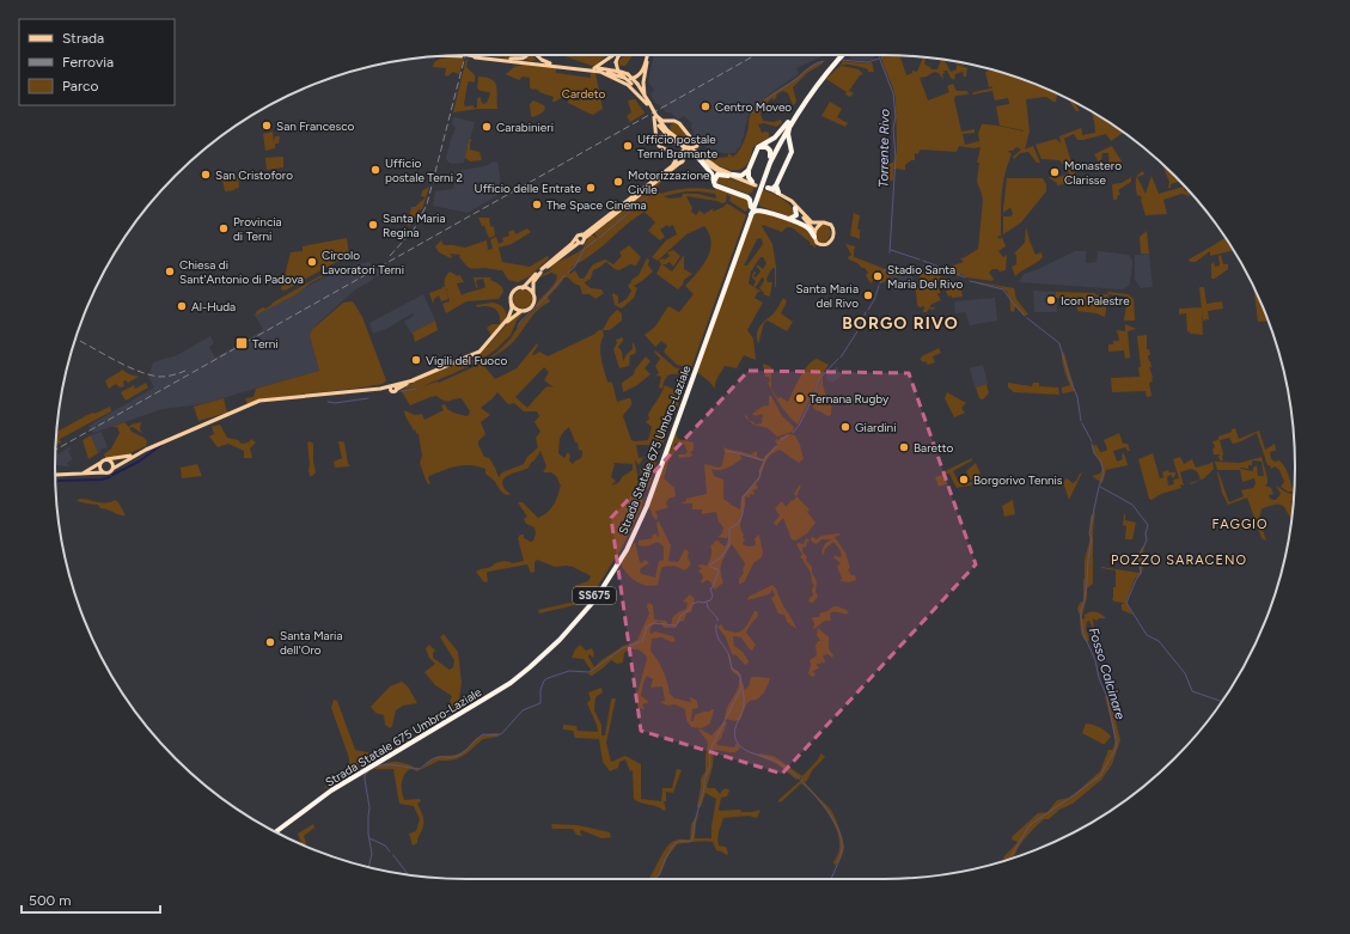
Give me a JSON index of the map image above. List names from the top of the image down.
{
  "streets": {
    "highway": ["Strada Statale 675 Umbro-Laziale", "SS675"]
  },
  "districts": ["BORGO RIVO", "FAGGIO", "POZZO SARACENO"],
  "water": ["Torrente Rivo", "Fosso Calcinare"],
  "parks": ["Cardeto"],
  "places": {
    "other": [
      "Centro Moveo",
      "San Francesco",
      "Carabinieri",
      "Ufficio postale Terni Bramante",
      "Ufficio postale Terni 2",
      "Monastero Clarisse",
      "San Cristoforo",
      "Motorizzazione Civile",
      "Ufficio delle Entrate",
      "The Space Cinema",
      "Santa Maria Regina",
      "Provincia di Terni",
      "Circolo Lavoratori Terni",
      "Chiesa di Sant'Antonio di Padova",
      "Stadio Santa Maria Del Rivo",
      "Santa Maria del Rivo",
      "Icon Palestre",
      "Al-Huda",
      "Vigili del Fuoco",
      "Ternana Rugby",
      "Giardini",
      "Baretto",
      "Borgorivo Tennis",
      "Santa Maria dell'Oro"
    ],
    "transit": ["Terni"]
  },
  "legend": ["Strada", "Ferrovia", "Parco"],
  "scale_bar": "500 m"
}
